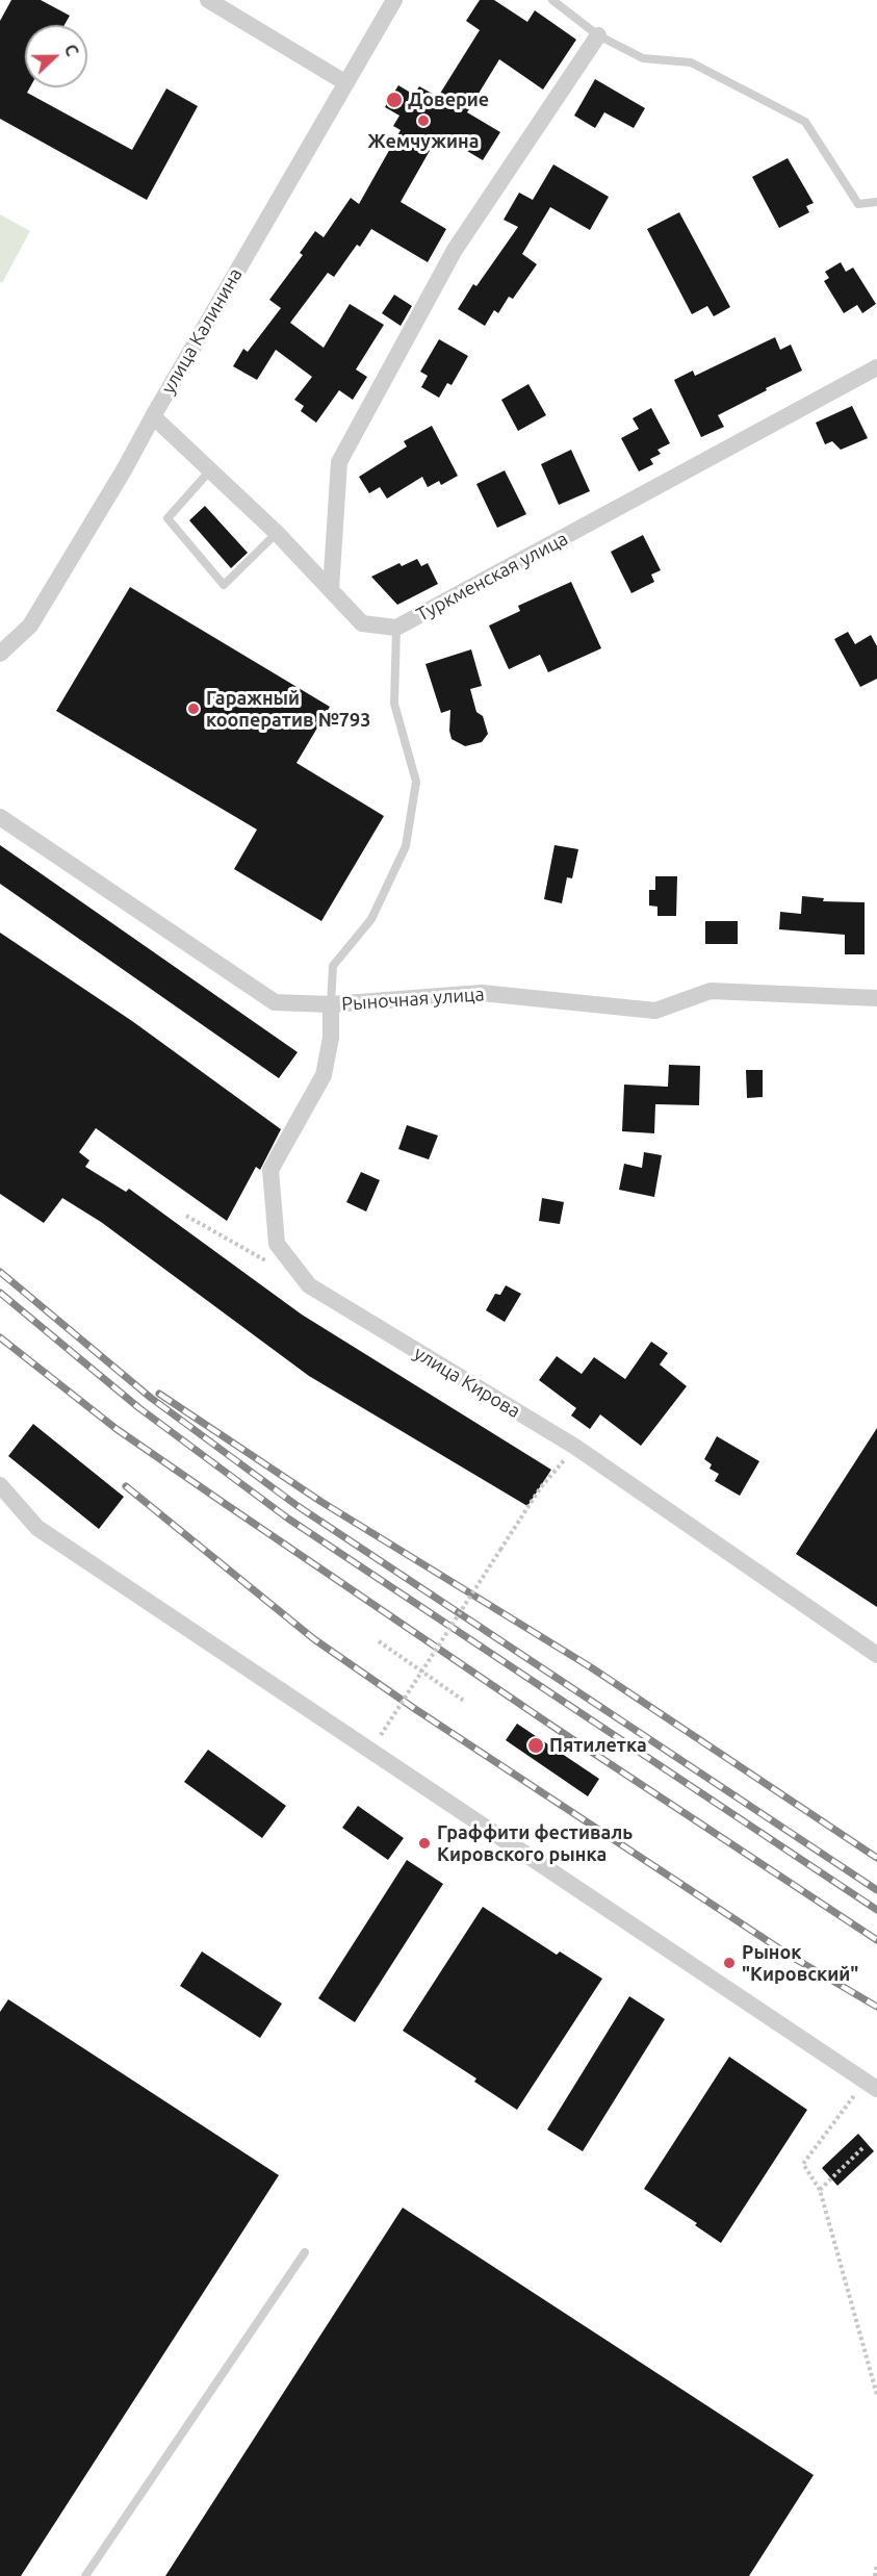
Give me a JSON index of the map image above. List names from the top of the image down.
{
  "streets": {
    "street": [
      "улица Калинина",
      "Туркменская улица",
      "Рыночная улица",
      "улица Кирова"
    ]
  },
  "crossings": [
    ["улица Калинина", "Туркменская улица"],
    ["Рыночная улица", "улица Кирова"]
  ],
  "places": [
    "Доверие",
    "Жемчужина",
    "Гаражный кооператив №793",
    "Пятилетка",
    "Граффити фестиваль Кировского рынка",
    "Рынок \"Кировский\""
  ],
  "north": "right"
}
